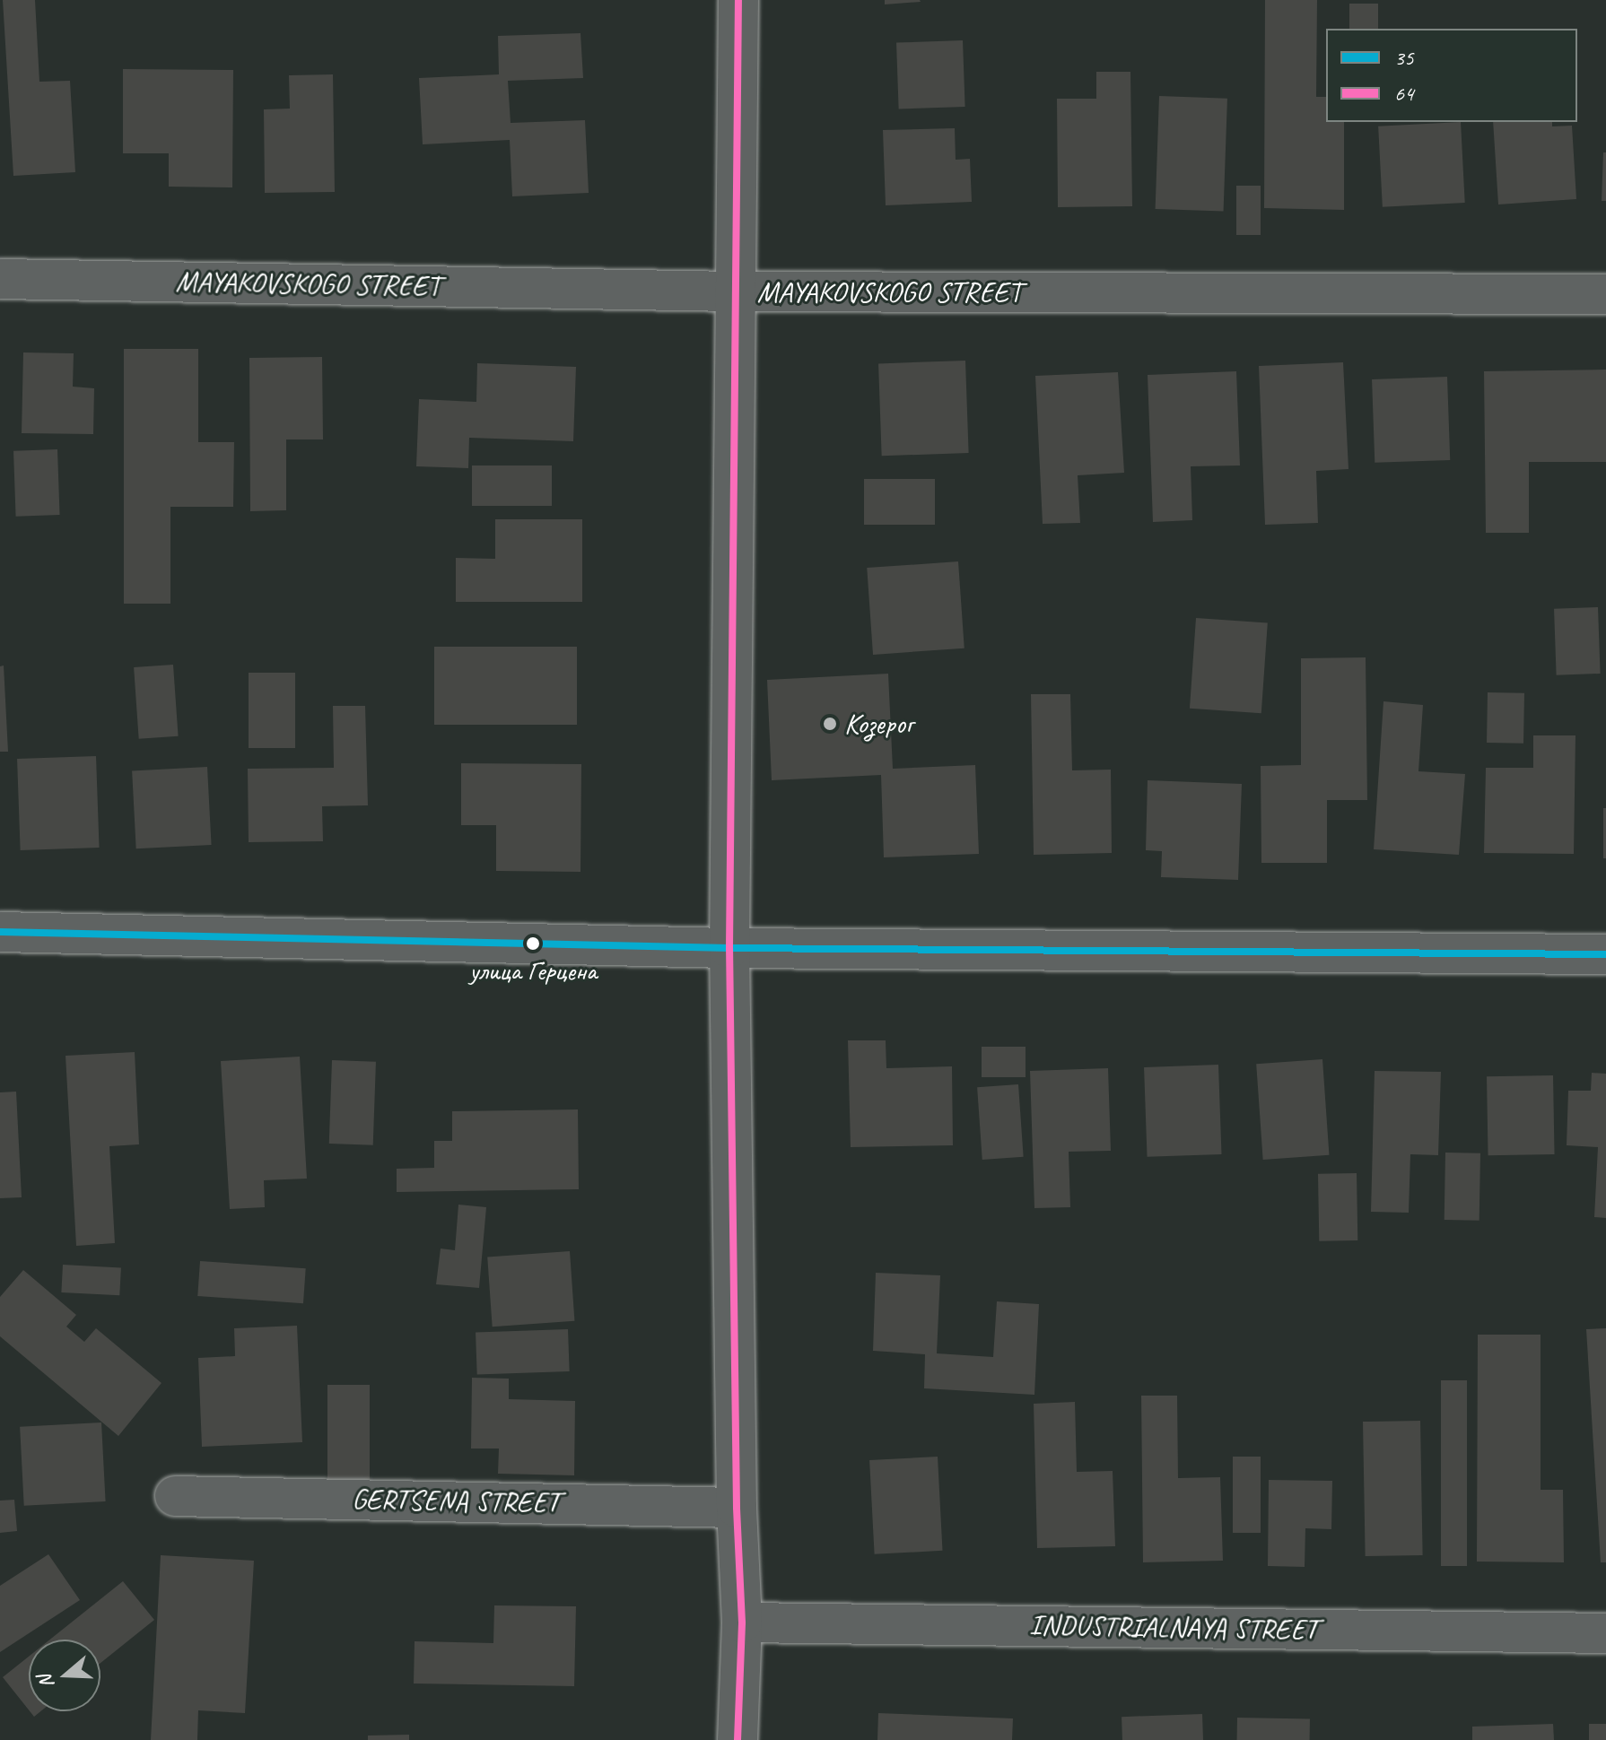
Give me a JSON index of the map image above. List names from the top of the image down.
{
  "streets": {
    "street": ["MAYAKOVSKOGO STREET", "GERTSENA STREET", "INDUSTRIALNAYA STREET"]
  },
  "places": ["Козерог", "улица Герцена"],
  "lines": ["transit line 64", "transit line 35"],
  "legend": ["35", "64"],
  "north": "left"
}
